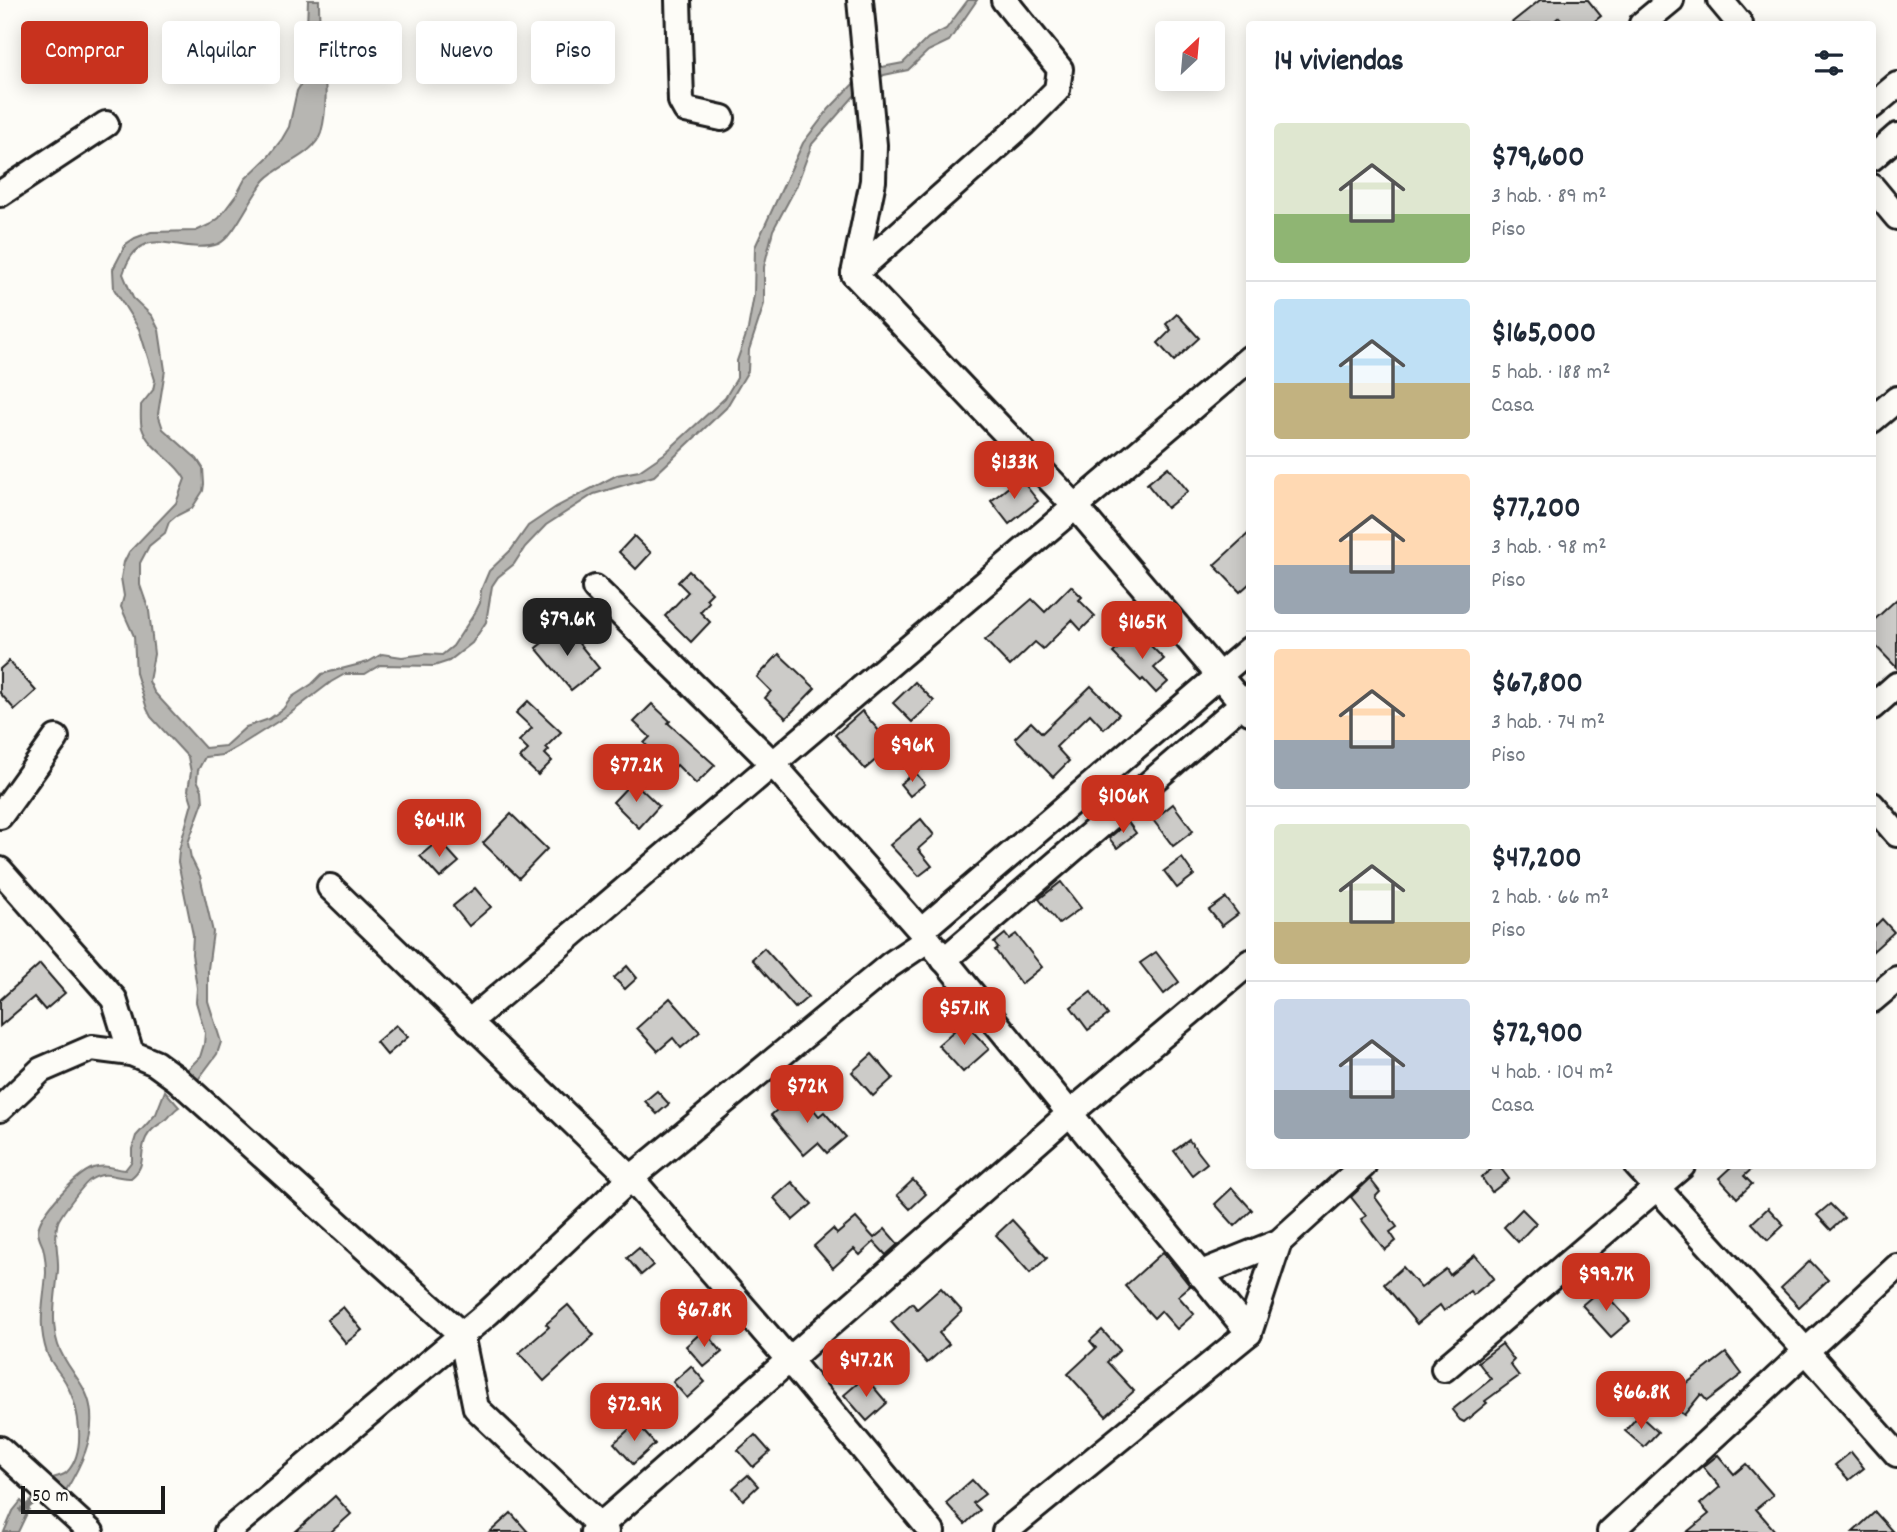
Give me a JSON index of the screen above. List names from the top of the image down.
{
  "scale_bar": "50 m",
  "north": "top right",
  "page": {
    "chip": [
      "Comprar",
      "Alquilar",
      "Filtros",
      "Nuevo",
      "Piso"
    ],
    "heading": "14 viviendas",
    "list": [
      {
        "name": "$79,600",
        "note": "3 hab. · 89 m² · Piso"
      },
      {
        "name": "$165,000",
        "note": "5 hab. · 188 m² · Casa"
      },
      {
        "name": "$77,200",
        "note": "3 hab. · 98 m² · Piso"
      },
      {
        "name": "$67,800",
        "note": "3 hab. · 74 m² · Piso"
      },
      {
        "name": "$47,200",
        "note": "2 hab. · 66 m² · Piso"
      },
      {
        "name": "$72,900",
        "note": "4 hab. · 104 m² · Casa"
      }
    ],
    "price": [
      "$133K",
      "$79.6K",
      "$165K",
      "$96K",
      "$77.2K",
      "$106K",
      "$64.1K",
      "$57.1K",
      "$72K",
      "$99.7K",
      "$67.8K",
      "$47.2K",
      "$66.8K",
      "$72.9K"
    ],
    "scale": "50 m"
  }
}
